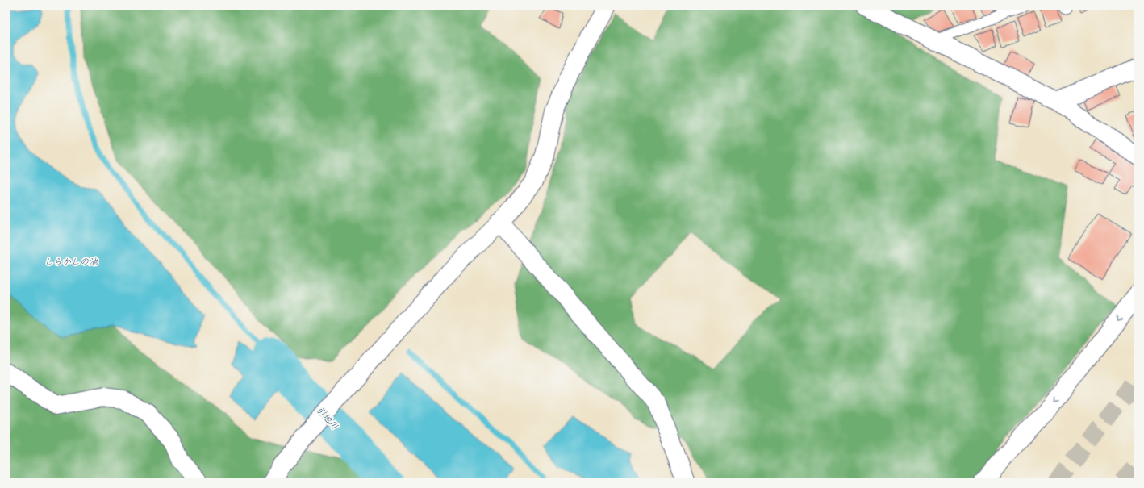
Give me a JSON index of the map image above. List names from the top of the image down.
{
  "water": ["しらかしの池", "引地川"]
}
